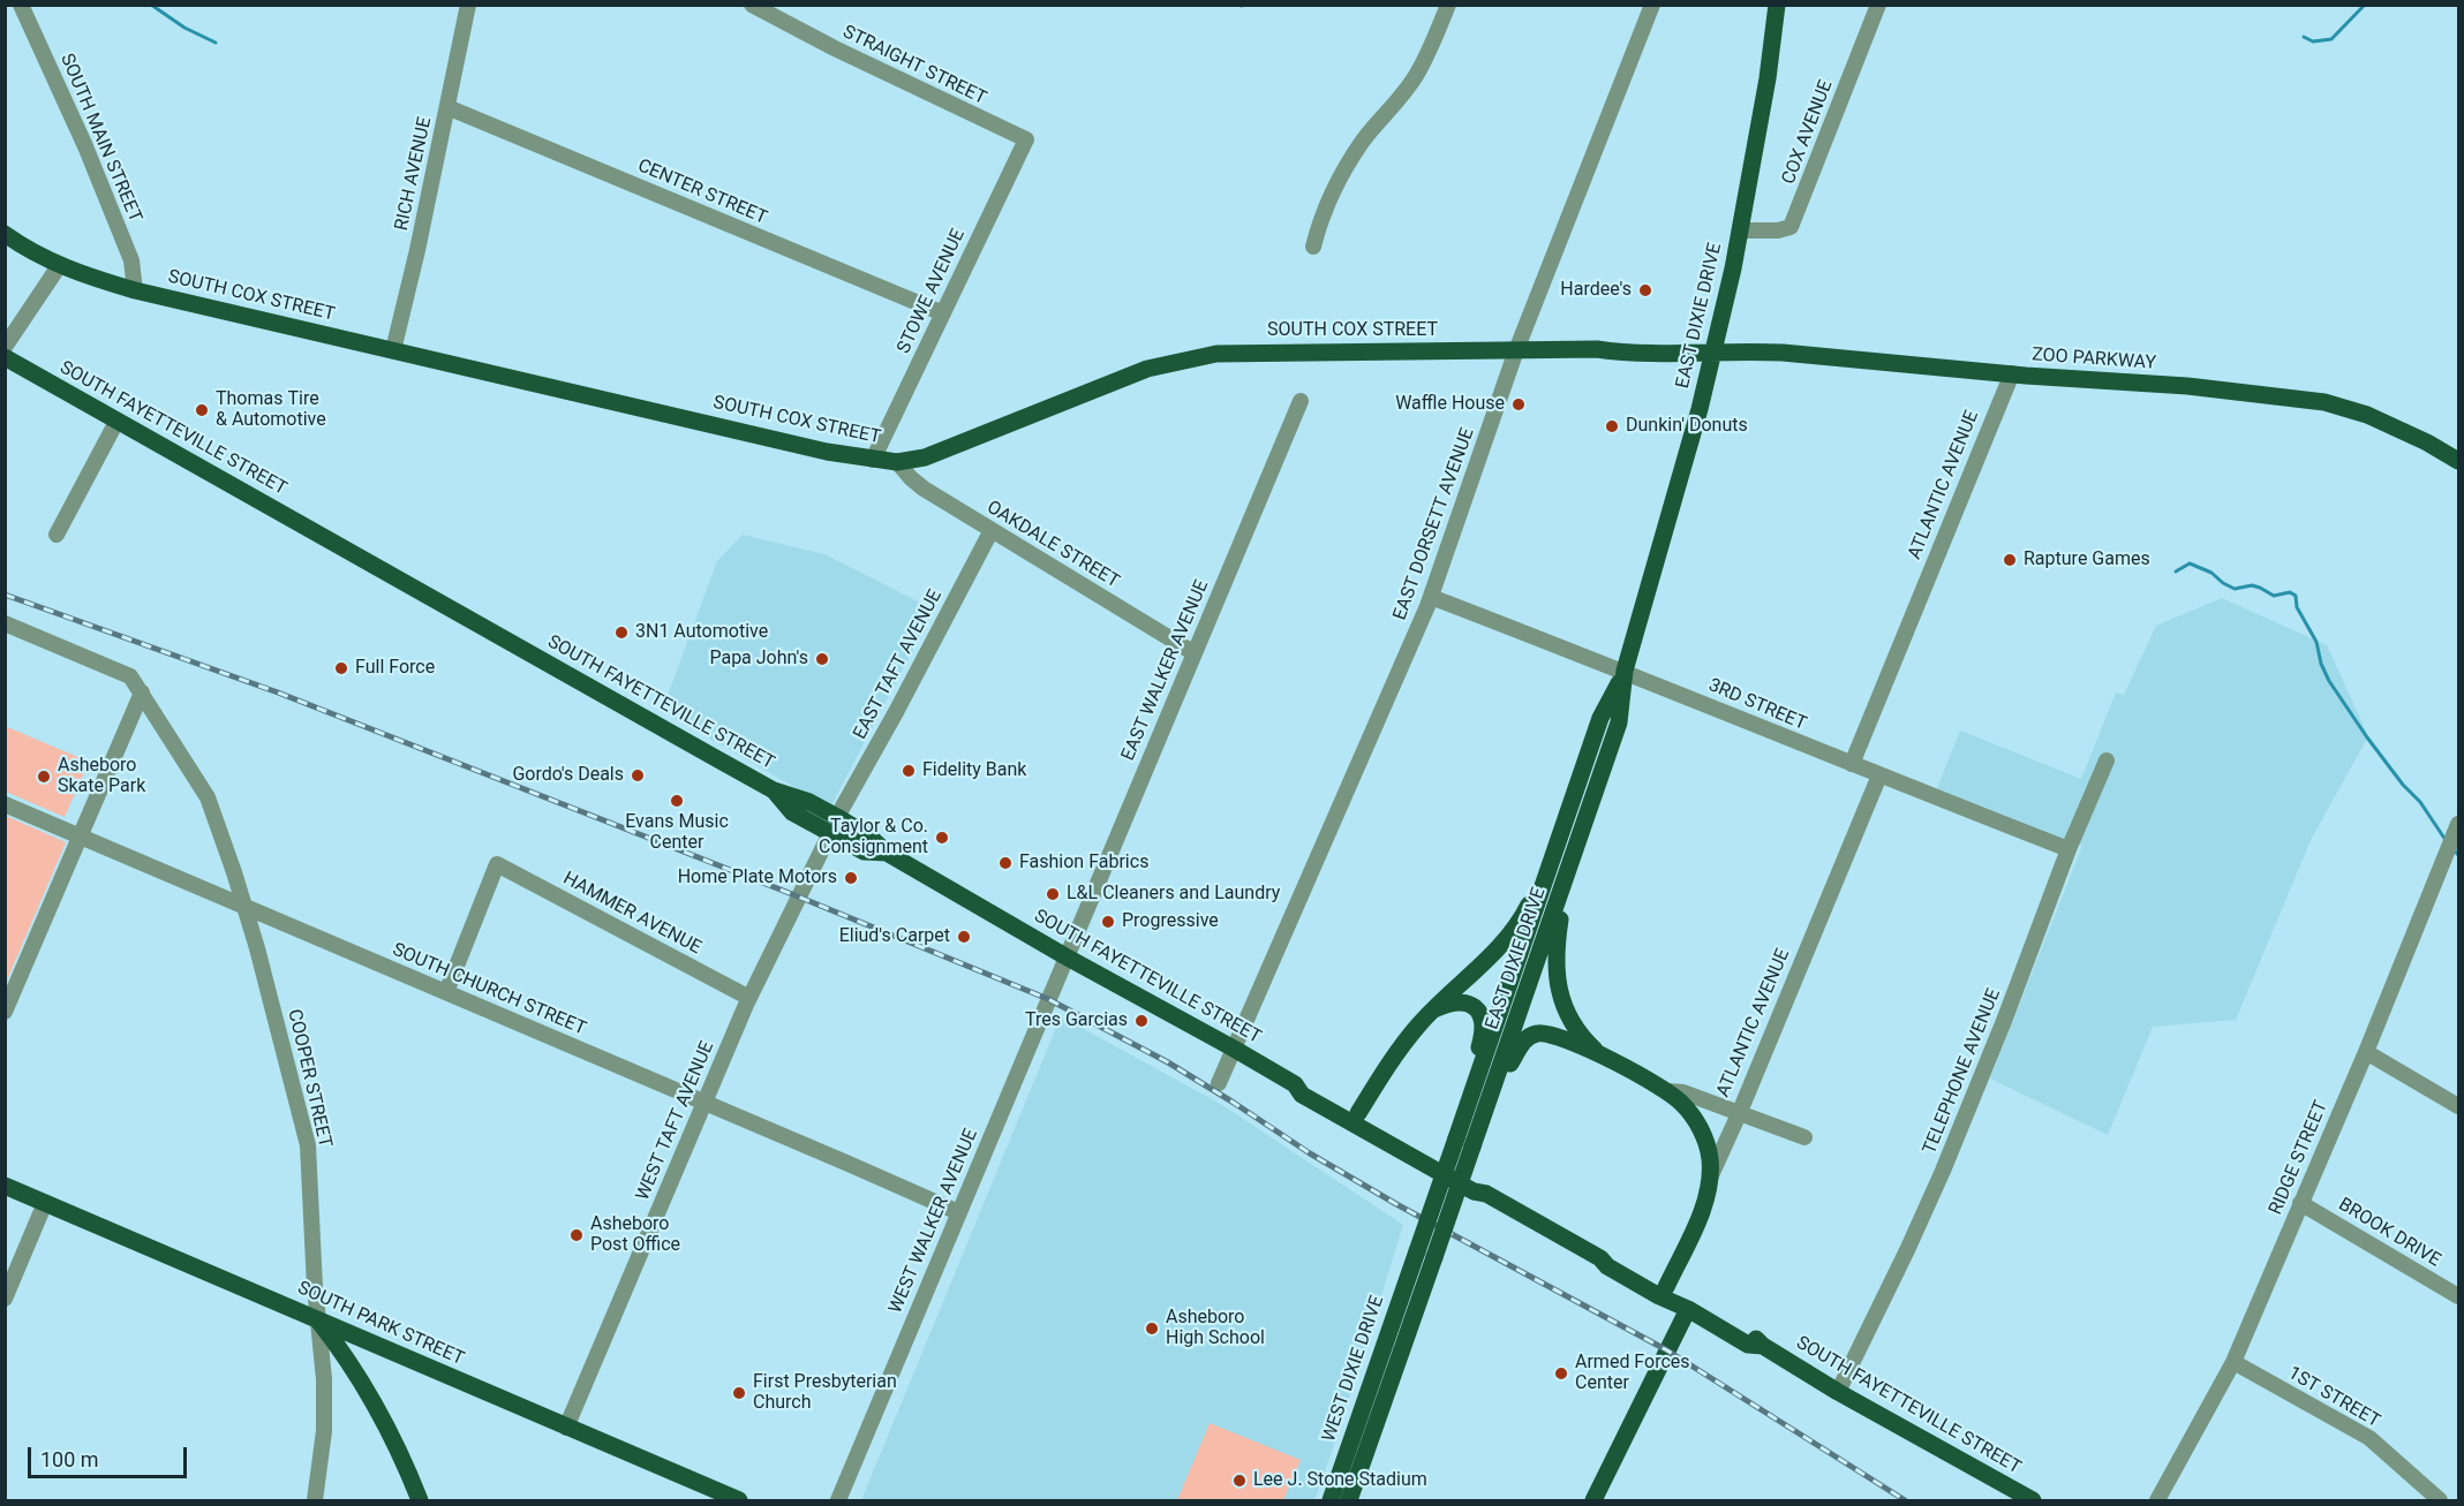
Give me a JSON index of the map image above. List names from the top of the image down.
{
  "streets": {
    "main road": [
      "SOUTH COX STREET",
      "EAST DIXIE DRIVE",
      "ZOO PARKWAY",
      "SOUTH FAYETTEVILLE STREET",
      "ATLANTIC AVENUE",
      "SOUTH PARK STREET",
      "WEST DIXIE DRIVE"
    ],
    "street": [
      "STRAIGHT STREET",
      "COX AVENUE",
      "SOUTH MAIN STREET",
      "RICH AVENUE",
      "CENTER STREET",
      "STOWE AVENUE",
      "EAST DORSETT AVENUE",
      "OAKDALE STREET",
      "EAST TAFT AVENUE",
      "EAST WALKER AVENUE",
      "3RD STREET",
      "HAMMER AVENUE",
      "SOUTH CHURCH STREET",
      "TELEPHONE AVENUE",
      "COOPER STREET",
      "WEST TAFT AVENUE",
      "RIDGE STREET",
      "WEST WALKER AVENUE",
      "BROOK DRIVE",
      "1ST STREET"
    ]
  },
  "crossings": [
    ["STRAIGHT STREET", "STOWE AVENUE"],
    ["COX AVENUE", "EAST DIXIE DRIVE"],
    ["SOUTH MAIN STREET", "SOUTH COX STREET"],
    ["RICH AVENUE", "CENTER STREET"],
    ["RICH AVENUE", "SOUTH COX STREET"],
    ["CENTER STREET", "STOWE AVENUE"],
    ["STOWE AVENUE", "SOUTH COX STREET"],
    ["SOUTH COX STREET", "EAST DIXIE DRIVE"],
    ["SOUTH COX STREET", "ZOO PARKWAY"],
    ["SOUTH COX STREET", "EAST DORSETT AVENUE"],
    ["SOUTH COX STREET", "OAKDALE STREET"],
    ["EAST DIXIE DRIVE", "ZOO PARKWAY"],
    ["EAST DIXIE DRIVE", "3RD STREET"],
    ["EAST DIXIE DRIVE", "WEST DIXIE DRIVE"],
    ["ZOO PARKWAY", "ATLANTIC AVENUE"],
    ["SOUTH FAYETTEVILLE STREET", "ATLANTIC AVENUE"],
    ["SOUTH FAYETTEVILLE STREET", "EAST DORSETT AVENUE"],
    ["SOUTH FAYETTEVILLE STREET", "EAST TAFT AVENUE"],
    ["SOUTH FAYETTEVILLE STREET", "EAST WALKER AVENUE"],
    ["SOUTH FAYETTEVILLE STREET", "TELEPHONE AVENUE"],
    ["SOUTH FAYETTEVILLE STREET", "WEST TAFT AVENUE"],
    ["SOUTH FAYETTEVILLE STREET", "WEST WALKER AVENUE"],
    ["ATLANTIC AVENUE", "3RD STREET"],
    ["EAST DORSETT AVENUE", "3RD STREET"],
    ["OAKDALE STREET", "EAST TAFT AVENUE"],
    ["OAKDALE STREET", "EAST WALKER AVENUE"],
    ["EAST TAFT AVENUE", "WEST TAFT AVENUE"],
    ["EAST WALKER AVENUE", "WEST WALKER AVENUE"],
    ["3RD STREET", "TELEPHONE AVENUE"],
    ["HAMMER AVENUE", "SOUTH CHURCH STREET"],
    ["HAMMER AVENUE", "WEST TAFT AVENUE"],
    ["SOUTH CHURCH STREET", "COOPER STREET"],
    ["SOUTH CHURCH STREET", "WEST TAFT AVENUE"],
    ["SOUTH CHURCH STREET", "WEST WALKER AVENUE"],
    ["COOPER STREET", "SOUTH PARK STREET"],
    ["WEST TAFT AVENUE", "SOUTH PARK STREET"],
    ["RIDGE STREET", "BROOK DRIVE"],
    ["RIDGE STREET", "1ST STREET"]
  ],
  "places": [
    "Hardee's",
    "Waffle House",
    "Thomas Tire & Automotive",
    "Dunkin' Donuts",
    "Rapture Games",
    "3N1 Automotive",
    "Papa John's",
    "Full Force",
    "Fidelity Bank",
    "Gordo's Deals",
    "Asheboro Skate Park",
    "Evans Music Center",
    "Taylor & Co. Consignment",
    "Fashion Fabrics",
    "Home Plate Motors",
    "L&L Cleaners and Laundry",
    "Progressive",
    "Eliud's Carpet",
    "Tres Garcias",
    "Asheboro Post Office",
    "Asheboro High School",
    "Armed Forces Center",
    "First Presbyterian Church",
    "Lee J. Stone Stadium"
  ],
  "scale_bar": "100 m"
}
